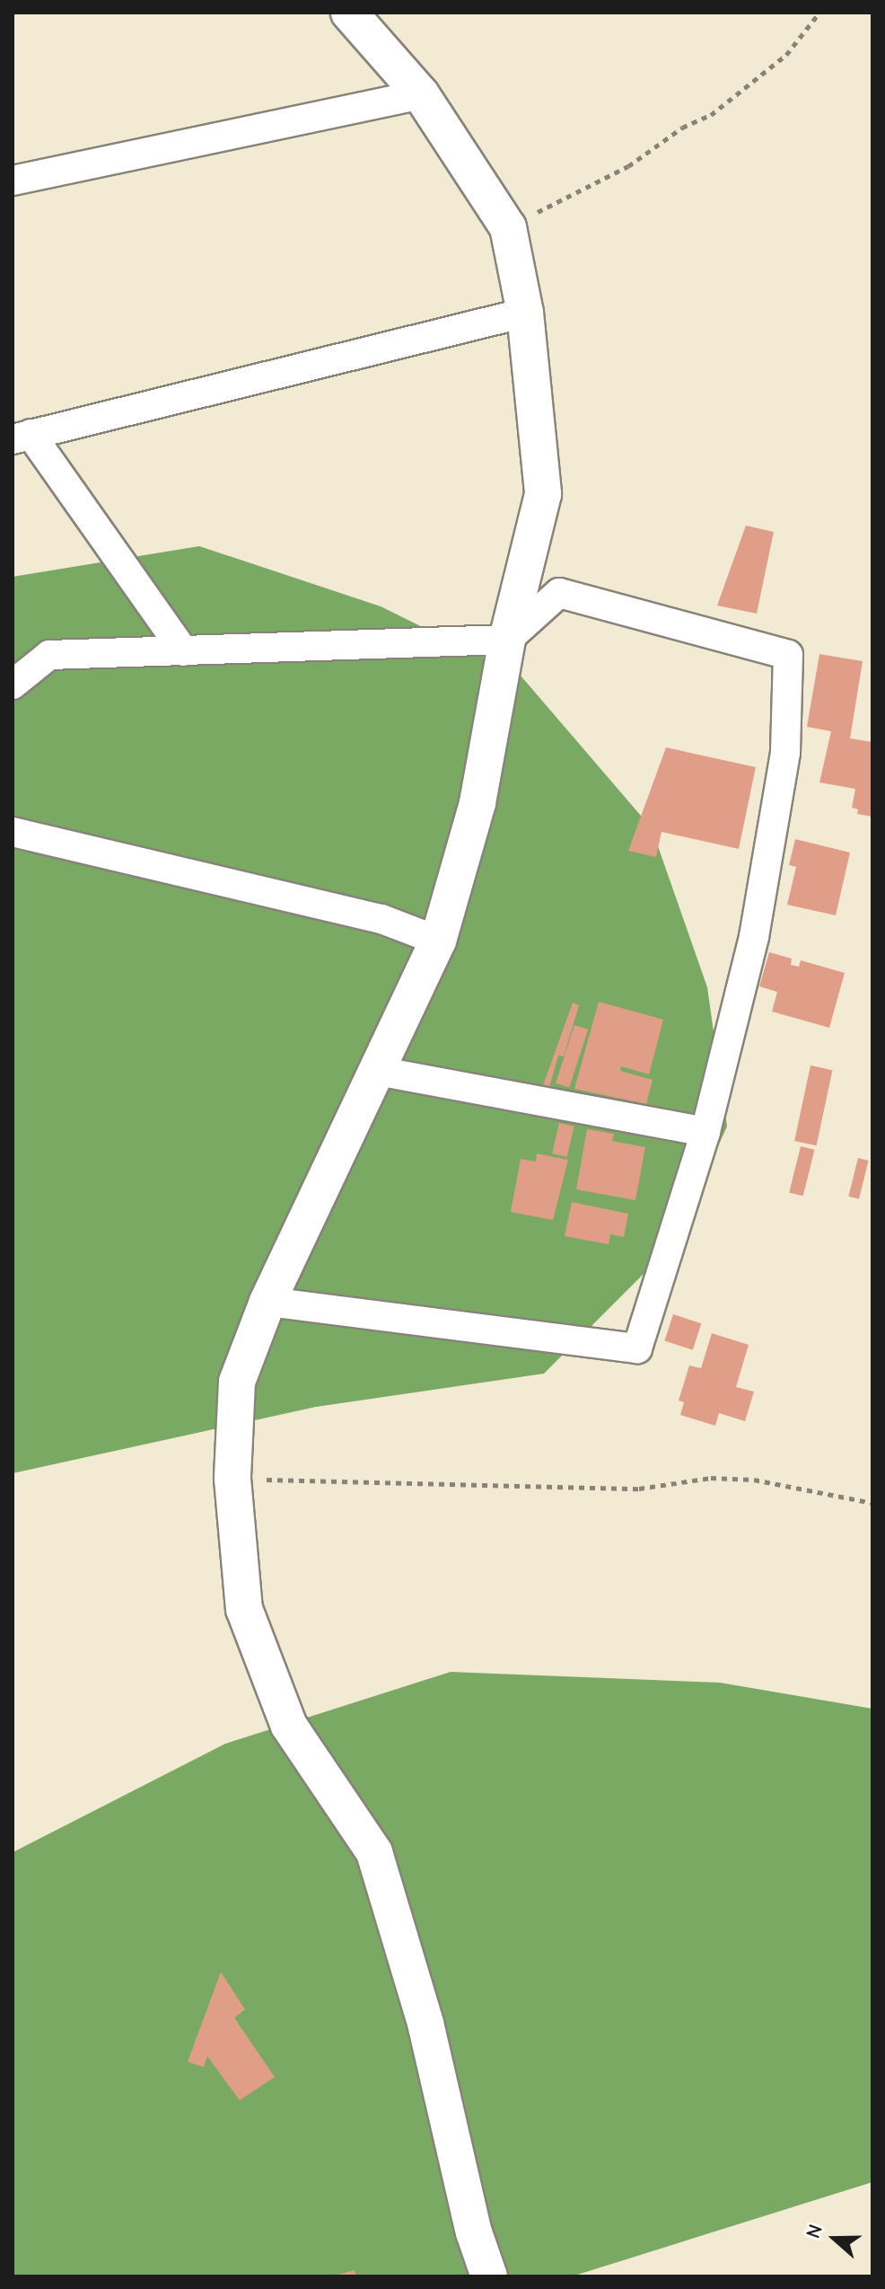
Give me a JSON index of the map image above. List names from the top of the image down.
{
  "north": "left"
}
